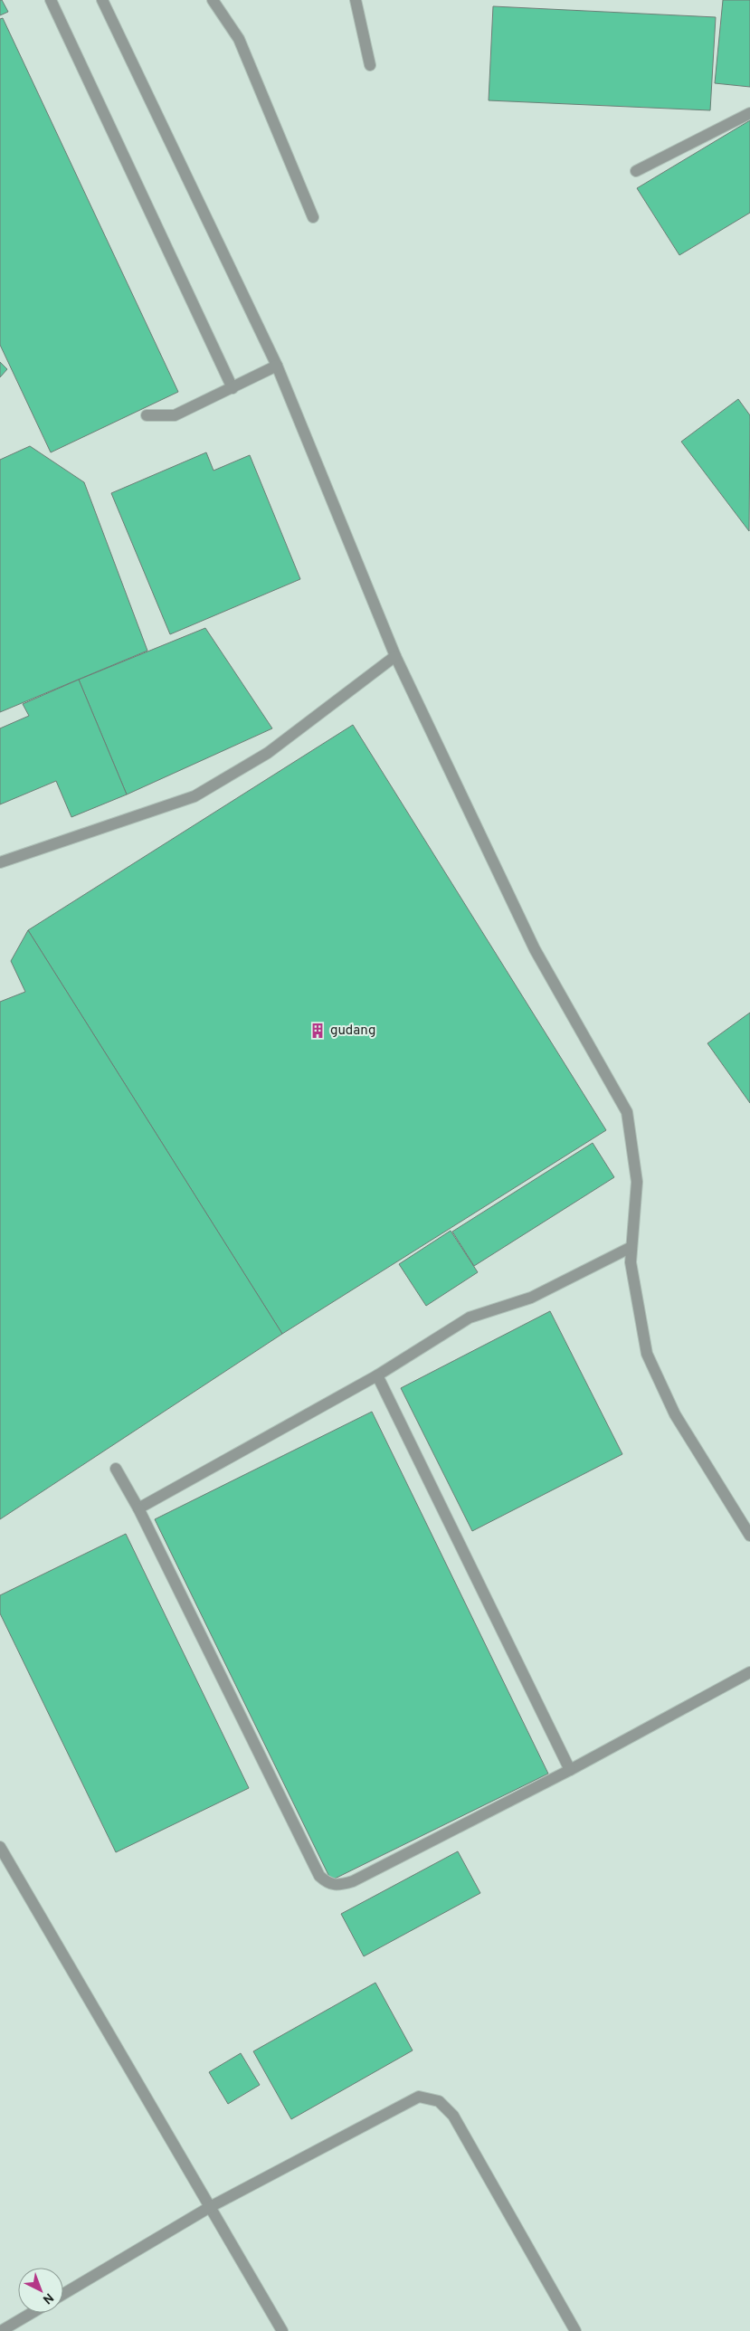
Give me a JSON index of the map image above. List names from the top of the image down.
{
  "places": {
    "building": ["gudang"]
  },
  "north": "bottom right"
}
